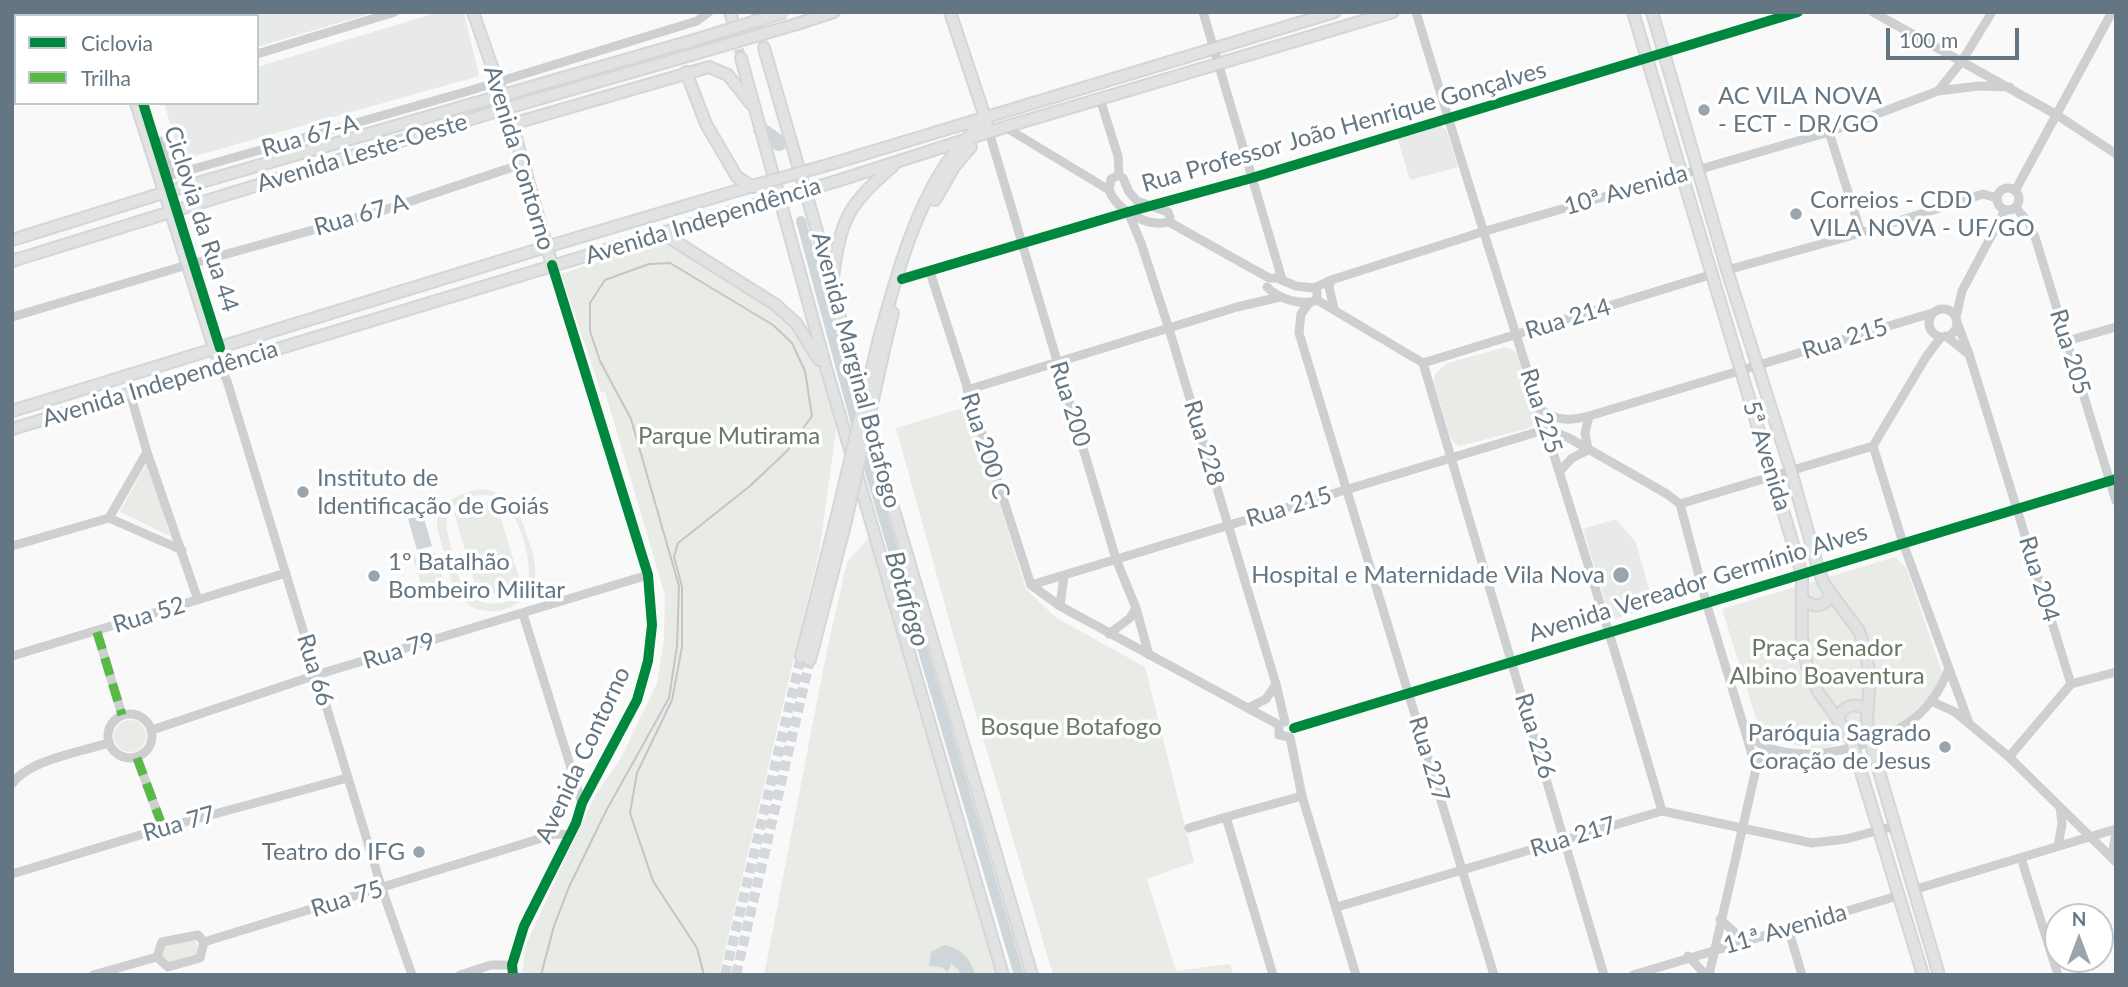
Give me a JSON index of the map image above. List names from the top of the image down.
{
  "streets": {
    "main road": [
      "Avenida Leste-Oeste",
      "Avenida Contorno",
      "Avenida Independência",
      "Avenida Marginal Botafogo",
      "Rua 200",
      "5ª Avenida"
    ],
    "street": [
      "Rua Professor João Henrique Gonçalves",
      "Rua 67-A",
      "10ª Avenida",
      "Rua 67 A",
      "Rua 214",
      "Rua 215",
      "Rua 205",
      "Rua 225",
      "Rua 228",
      "Rua 200 C",
      "Rua 204",
      "Avenida Vereador Germínio Alves",
      "Rua 52",
      "Rua 79",
      "Rua 66",
      "Rua 226",
      "Rua 227",
      "Rua 77",
      "Rua 217",
      "Rua 75",
      "11ª Avenida"
    ],
    "cycle path": ["Ciclovia da Rua 44"]
  },
  "crossings": [
    ["Rua Professor João Henrique Gonçalves", "Rua 200"],
    ["Rua Professor João Henrique Gonçalves", "Rua 225"],
    ["Rua Professor João Henrique Gonçalves", "Rua 228"],
    ["Rua Professor João Henrique Gonçalves", "Rua 200 C"],
    ["Rua Professor João Henrique Gonçalves", "5ª Avenida"],
    ["Rua 67-A", "Avenida Contorno"],
    ["Avenida Leste-Oeste", "Avenida Contorno"],
    ["Avenida Contorno", "Rua 67 A"],
    ["Avenida Contorno", "Avenida Independência"],
    ["Avenida Contorno", "Rua 79"],
    ["Avenida Contorno", "Rua 75"],
    ["10ª Avenida", "Rua 225"],
    ["10ª Avenida", "5ª Avenida"],
    ["Avenida Independência", "Rua 200"],
    ["Avenida Independência", "Rua 66"],
    ["Rua 214", "Rua 225"],
    ["Rua 214", "5ª Avenida"],
    ["Rua 214", "Rua 226"],
    ["Rua 215", "Rua 200"],
    ["Rua 215", "Rua 225"],
    ["Rua 215", "Rua 228"],
    ["Rua 215", "Rua 200 C"],
    ["Rua 215", "5ª Avenida"],
    ["Rua 215", "Rua 204"],
    ["Rua 215", "Rua 226"],
    ["Rua 215", "Rua 227"],
    ["Rua 205", "Avenida Vereador Germínio Alves"],
    ["Rua 225", "Avenida Vereador Germínio Alves"],
    ["Rua 225", "Rua 217"],
    ["Rua 228", "Avenida Vereador Germínio Alves"],
    ["5ª Avenida", "Avenida Vereador Germínio Alves"],
    ["5ª Avenida", "Rua 217"],
    ["5ª Avenida", "11ª Avenida"],
    ["Rua 204", "Avenida Vereador Germínio Alves"],
    ["Avenida Vereador Germínio Alves", "Rua 226"],
    ["Avenida Vereador Germínio Alves", "Rua 227"],
    ["Rua 52", "Rua 66"],
    ["Rua 79", "Rua 66"],
    ["Rua 66", "Rua 77"],
    ["Rua 66", "Rua 75"],
    ["Rua 226", "Rua 217"],
    ["Rua 227", "Rua 217"]
  ],
  "water": ["Botafogo"],
  "parks": ["Parque Mutirama", "Praça Senador Albino Boaventura", "Bosque Botafogo"],
  "places": [
    "AC VILA NOVA - ECT - DR/GO",
    "Correios - CDD VILA NOVA - UF/GO",
    "Instituto de Identificação de Goiás",
    "Hospital e Maternidade Vila Nova",
    "1º Batalhão Bombeiro Militar",
    "Paróquia Sagrado Coração de Jesus",
    "Teatro do IFG"
  ],
  "legend": ["Ciclovia", "Trilha"],
  "scale_bar": "100 m",
  "north": "top"
}
